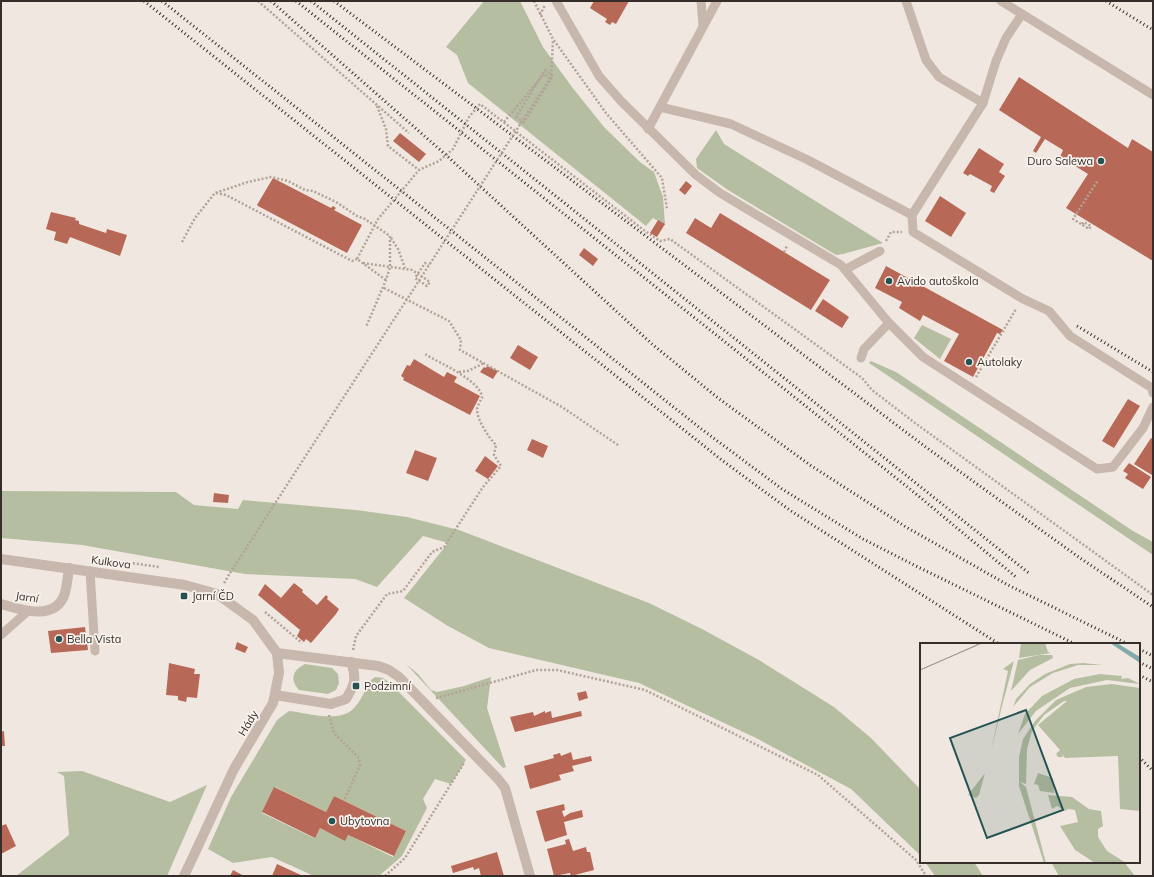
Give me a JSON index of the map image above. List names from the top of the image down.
{
  "streets": {
    "street": ["Kulkova", "Jarní", "Hády"]
  },
  "crossings": [
    ["Kulkova", "Jarní"],
    ["Kulkova", "Hády"]
  ],
  "places": {
    "other": [
      "Duro Salewa",
      "Avido autoškola",
      "Autolaky",
      "Bella Vista",
      "Ubytovna"
    ],
    "transit": ["Jarní ČD", "Podzimní"]
  }
}
